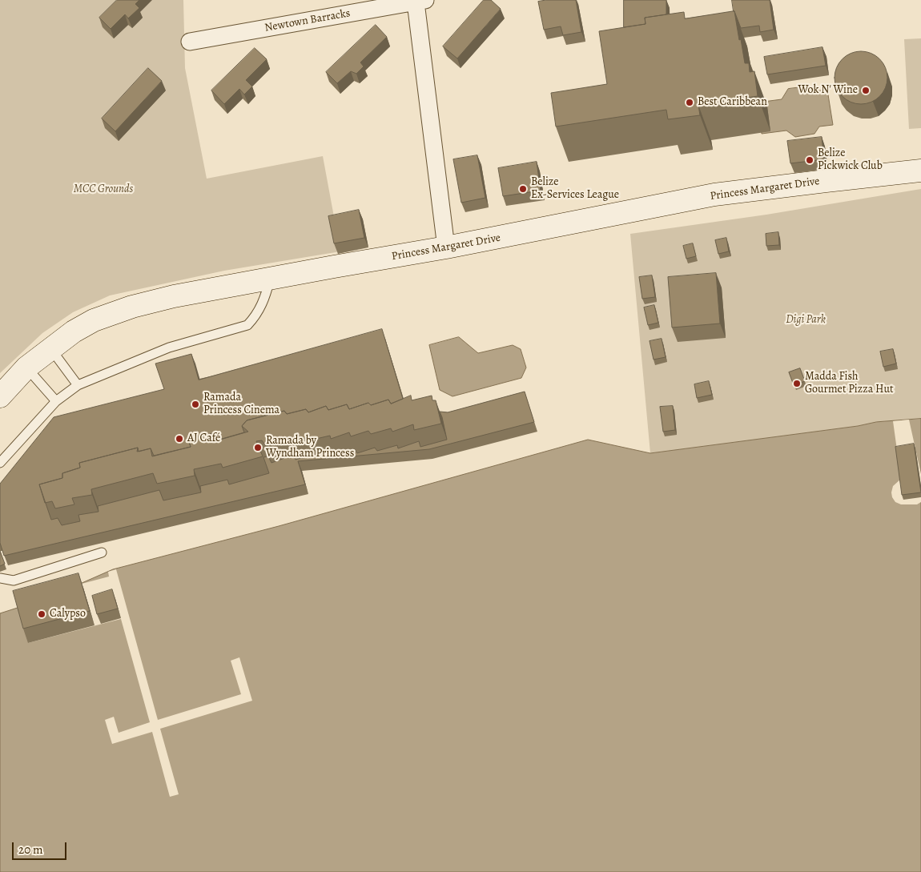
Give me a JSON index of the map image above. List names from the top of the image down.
{
  "streets": {
    "main road": ["Princess Margaret Drive"],
    "street": ["Newtown Barracks"]
  },
  "parks": ["MCC Grounds", "Digi Park"],
  "places": [
    "Wok N' Wine",
    "Best Caribbean",
    "Belize Pickwick Club",
    "Belize Ex-Services League",
    "Madda Fish Gourmet Pizza Hut",
    "Ramada Princess Cinema",
    "AJ Café",
    "Ramada by Wyndham Princess",
    "Calypso"
  ],
  "scale_bar": "20 m"
}
